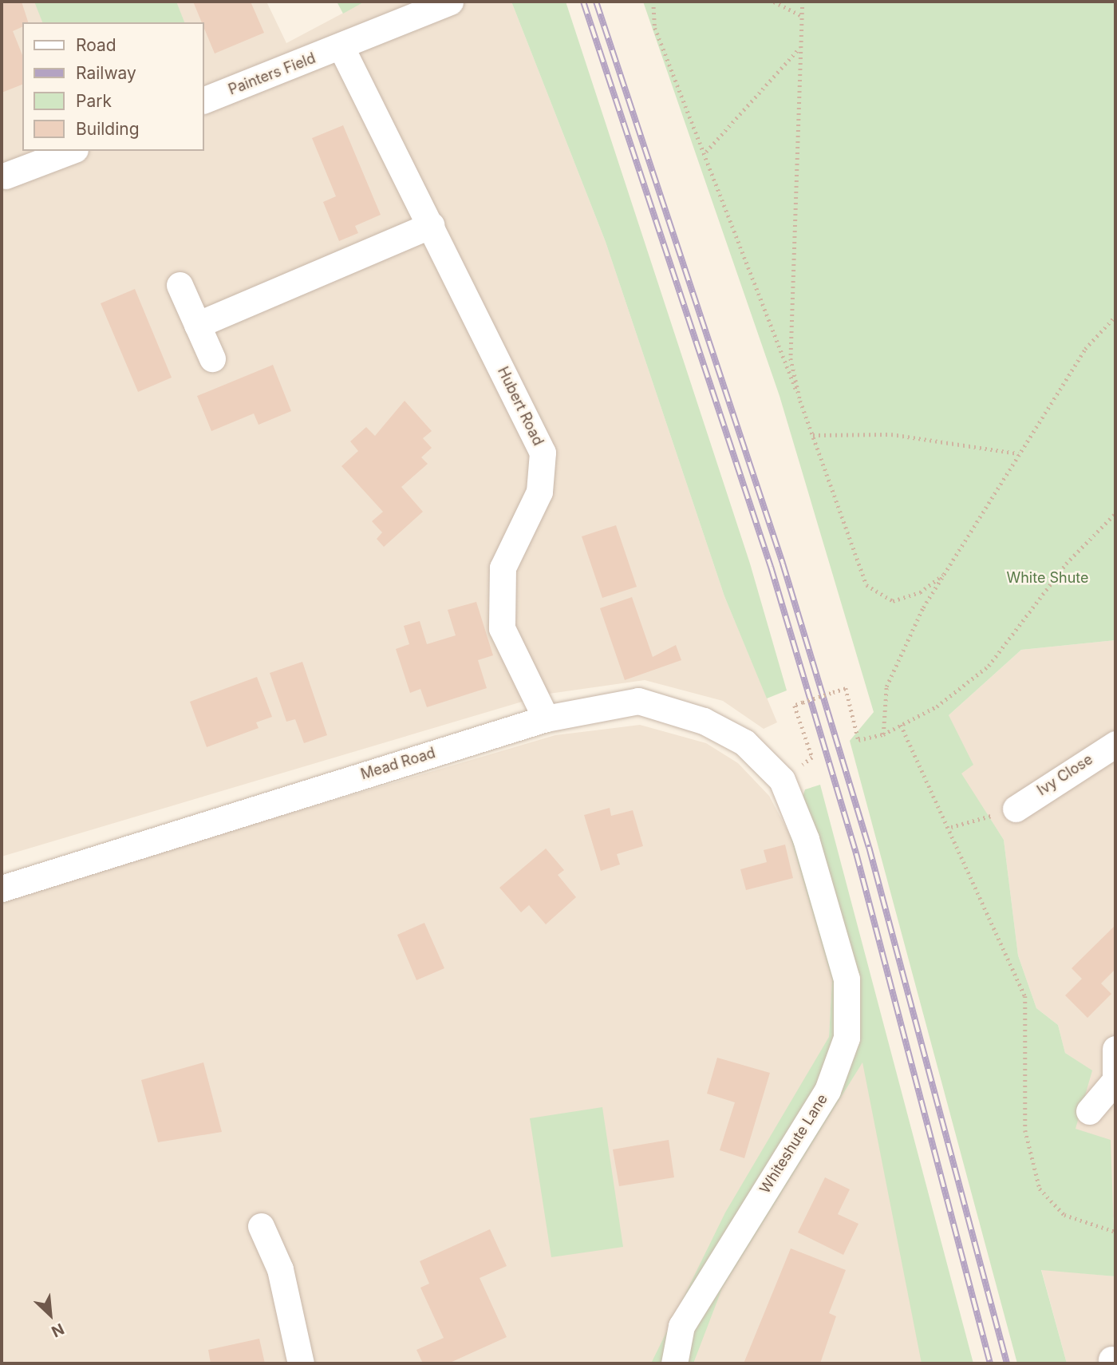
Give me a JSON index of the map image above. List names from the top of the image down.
{
  "streets": {
    "street": [
      "Painters Field",
      "Hubert Road",
      "Mead Road",
      "Ivy Close",
      "Whiteshute Lane"
    ]
  },
  "crossings": [
    ["Painters Field", "Hubert Road"],
    ["Hubert Road", "Mead Road"],
    ["Mead Road", "Whiteshute Lane"]
  ],
  "parks": ["White Shute"],
  "legend": [
    "Road",
    "Railway",
    "Park",
    "Building"
  ],
  "north": "bottom right"
}
